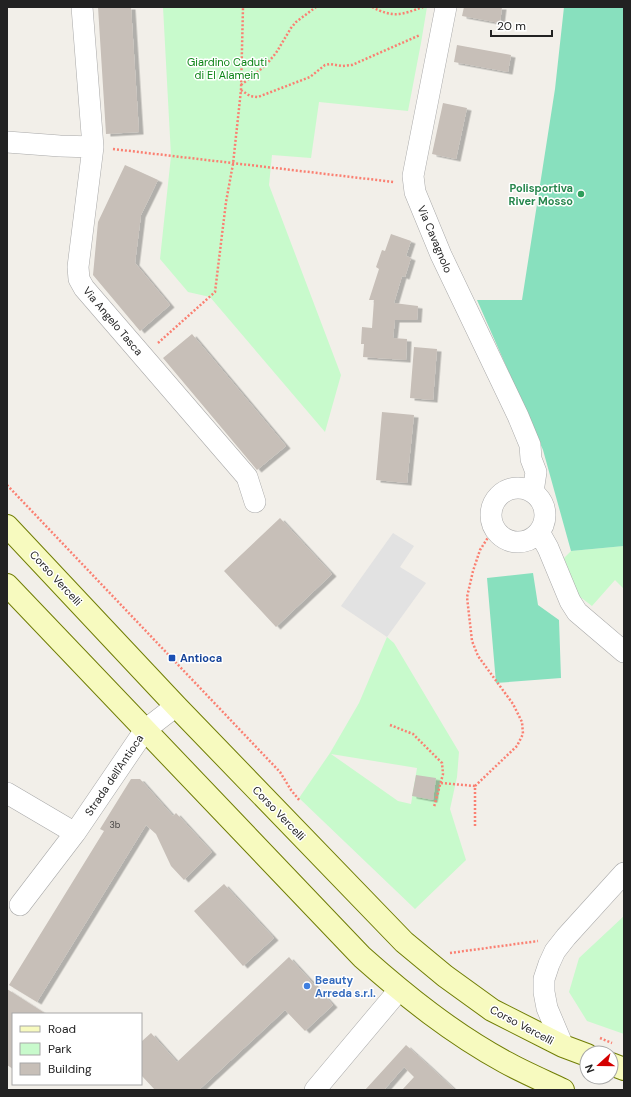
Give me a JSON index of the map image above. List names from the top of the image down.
{
  "streets": {
    "main road": ["Corso Vercelli"],
    "street": ["Via Cavagnolo", "Via Angelo Tasca", "Strada dell'Antioca"]
  },
  "crossings": [
    ["Corso Vercelli", "Strada dell'Antioca"]
  ],
  "parks": ["Giardino Caduti di El Alamein"],
  "places": {
    "other": ["Polisportiva River Mosso", "Beauty Arreda s.r.l."],
    "transit": ["Antioca"]
  },
  "house_numbers": ["3b"],
  "legend": ["Road", "Park", "Building"],
  "scale_bar": "20 m",
  "north": "left"
}
